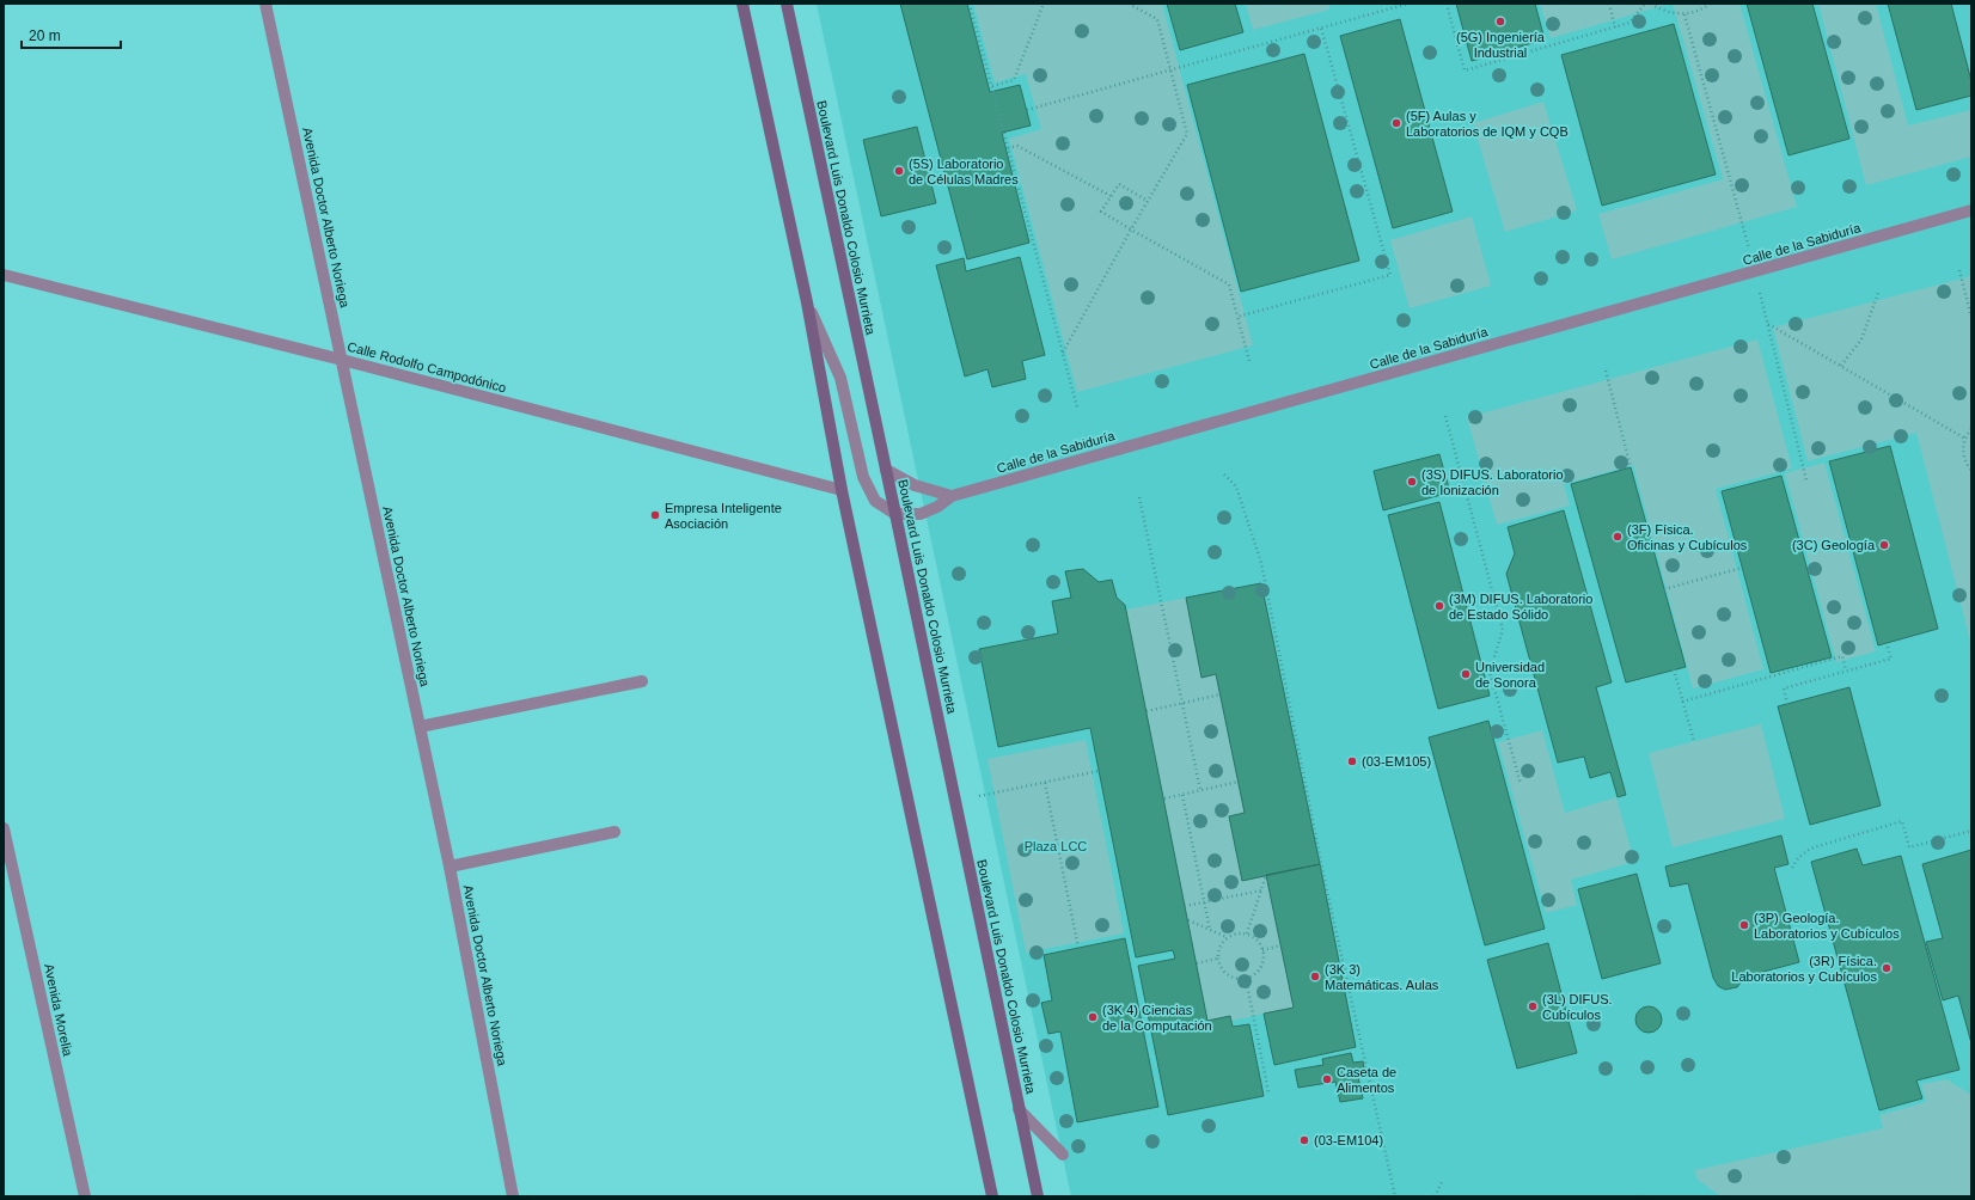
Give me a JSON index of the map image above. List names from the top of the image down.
{
  "streets": {
    "main road": ["Boulevard Luis Donaldo Colosio Murrieta"],
    "street": [
      "Avenida Doctor Alberto Noriega",
      "Calle de la Sabiduría",
      "Calle Rodolfo Campodónico",
      "Avenida Morelia"
    ]
  },
  "crossings": [
    ["Avenida Doctor Alberto Noriega", "Calle Rodolfo Campodónico"],
    ["Boulevard Luis Donaldo Colosio Murrieta", "Calle de la Sabiduría"]
  ],
  "parks": ["Plaza LCC"],
  "places": [
    "(5G) Ingeniería Industrial",
    "(5F) Aulas y Laboratorios de IQM y CQB",
    "(5S) Laboratorio de Células Madres",
    "(3S) DIFUS. Laboratorio de Ionización",
    "Empresa Inteligente Asociación",
    "(3F) Física. Oficinas y Cubículos",
    "(3C) Geología",
    "(3M) DIFUS. Laboratorio de Estado Sólido",
    "Universidad de Sonora",
    "(03-EM105)",
    "(3P) Geología. Laboratorios y Cubículos",
    "(3R) Física. Laboratorios y Cubículos",
    "(3K 3) Matemáticas. Aulas",
    "(3L) DIFUS. Cubículos",
    "(3K 4) Ciencias de la Computación",
    "Caseta de Alimentos",
    "(03-EM104)"
  ],
  "scale_bar": "20 m"
}
